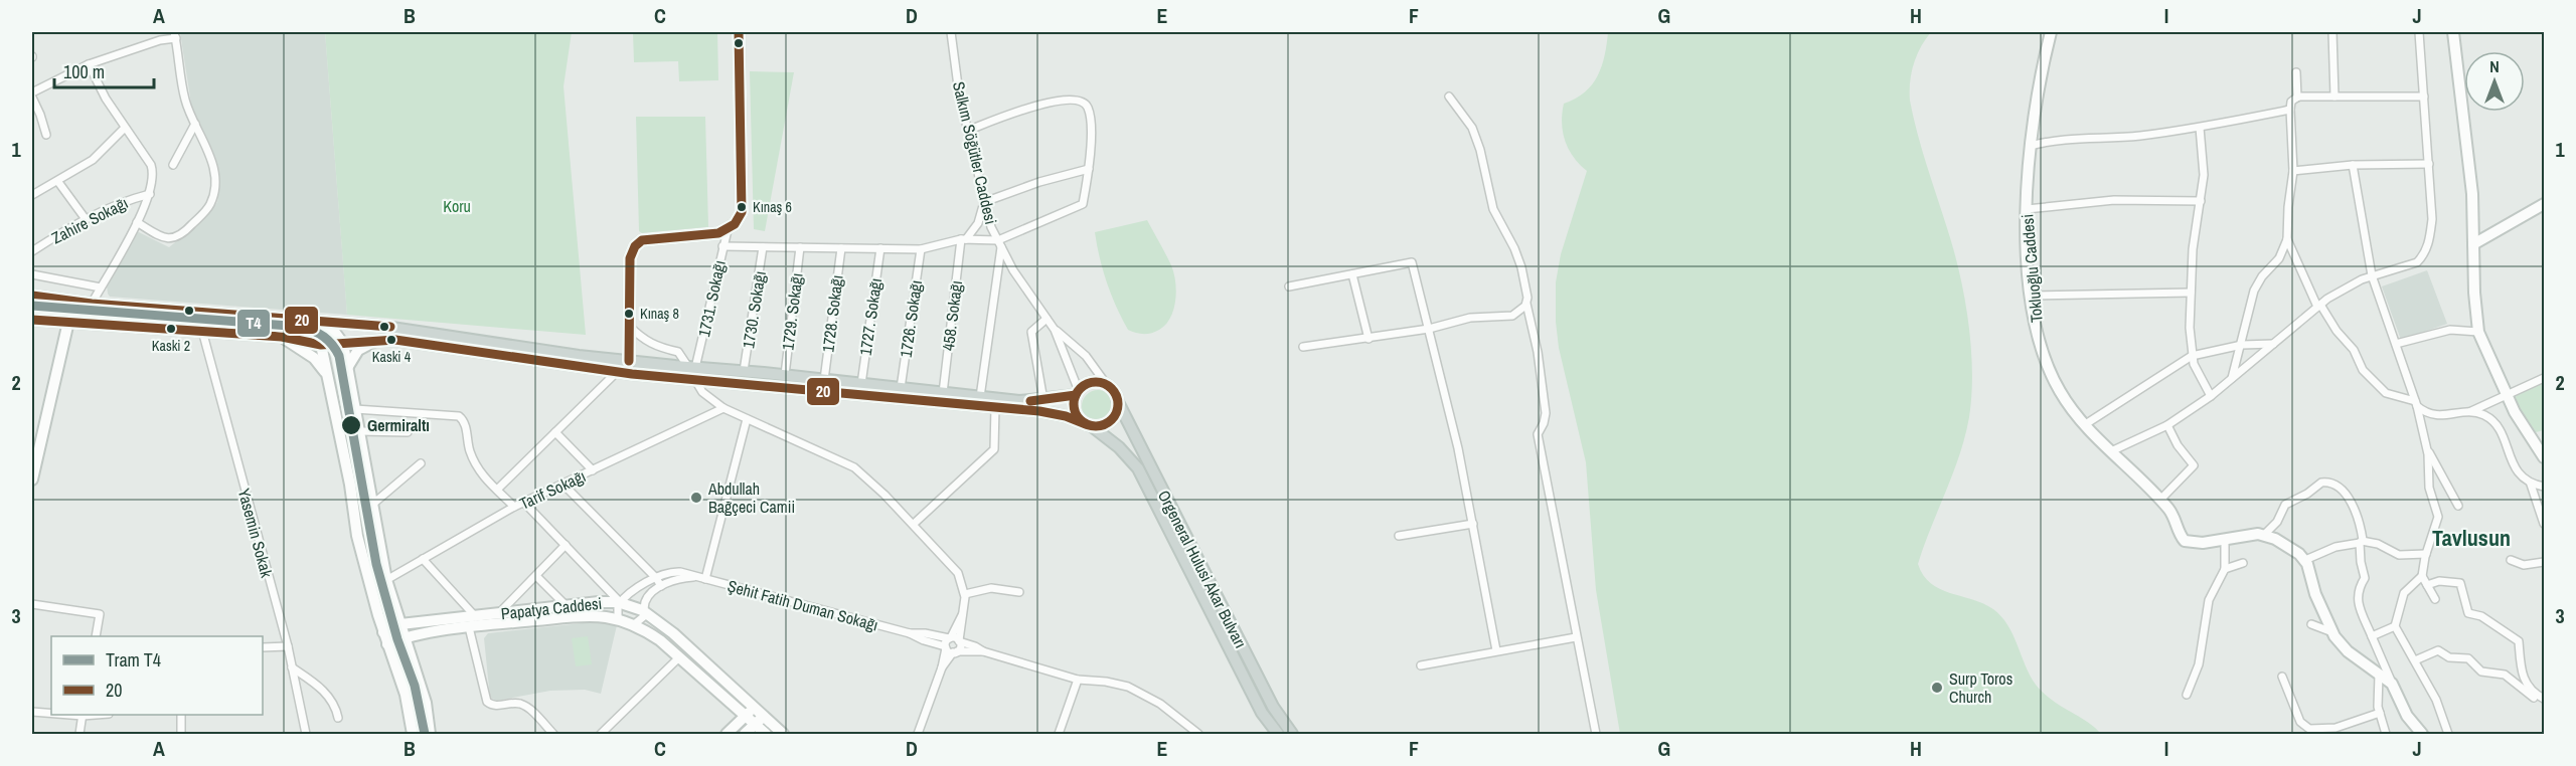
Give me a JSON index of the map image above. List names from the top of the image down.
{
  "streets": {
    "main road": ["Orgeneral Hulusi Akar Bulvarı"],
    "street": [
      "Salkım Söğütler Caddesi",
      "Zahire Sokağı",
      "Tokluoğlu Caddesi",
      "1731. Sokağı",
      "1730. Sokağı",
      "1729. Sokağı",
      "1728. Sokağı",
      "458. Sokağı",
      "1727. Sokağı",
      "1726. Sokağı",
      "Tarif Sokağı",
      "Yasemin Sokak",
      "Şehit Fatih Duman Sokağı",
      "Papatya Caddesi"
    ]
  },
  "crossings": [
    ["Salkım Söğütler Caddesi", "Orgeneral Hulusi Akar Bulvarı"],
    ["Yasemin Sokak", "Orgeneral Hulusi Akar Bulvarı"],
    ["Şehit Fatih Duman Sokağı", "Papatya Caddesi"]
  ],
  "districts": ["Tavlusun"],
  "parks": ["Koru"],
  "places": [
    "Kınaş 6",
    "Kınaş 8",
    "Kaski 2",
    "Kaski 4",
    "Germiraltı",
    "Abdullah Bağçeci Camii",
    "Surp Toros Church"
  ],
  "lines": ["transit line 20", "tram line T4"],
  "legend": ["Tram T4", "20"],
  "scale_bar": "100 m",
  "north": "top",
  "grid": {
    "columns": [
      "A",
      "B",
      "C",
      "D",
      "E",
      "F",
      "G",
      "H",
      "I",
      "J"
    ],
    "rows": ["1", "2", "3"]
  }
}
